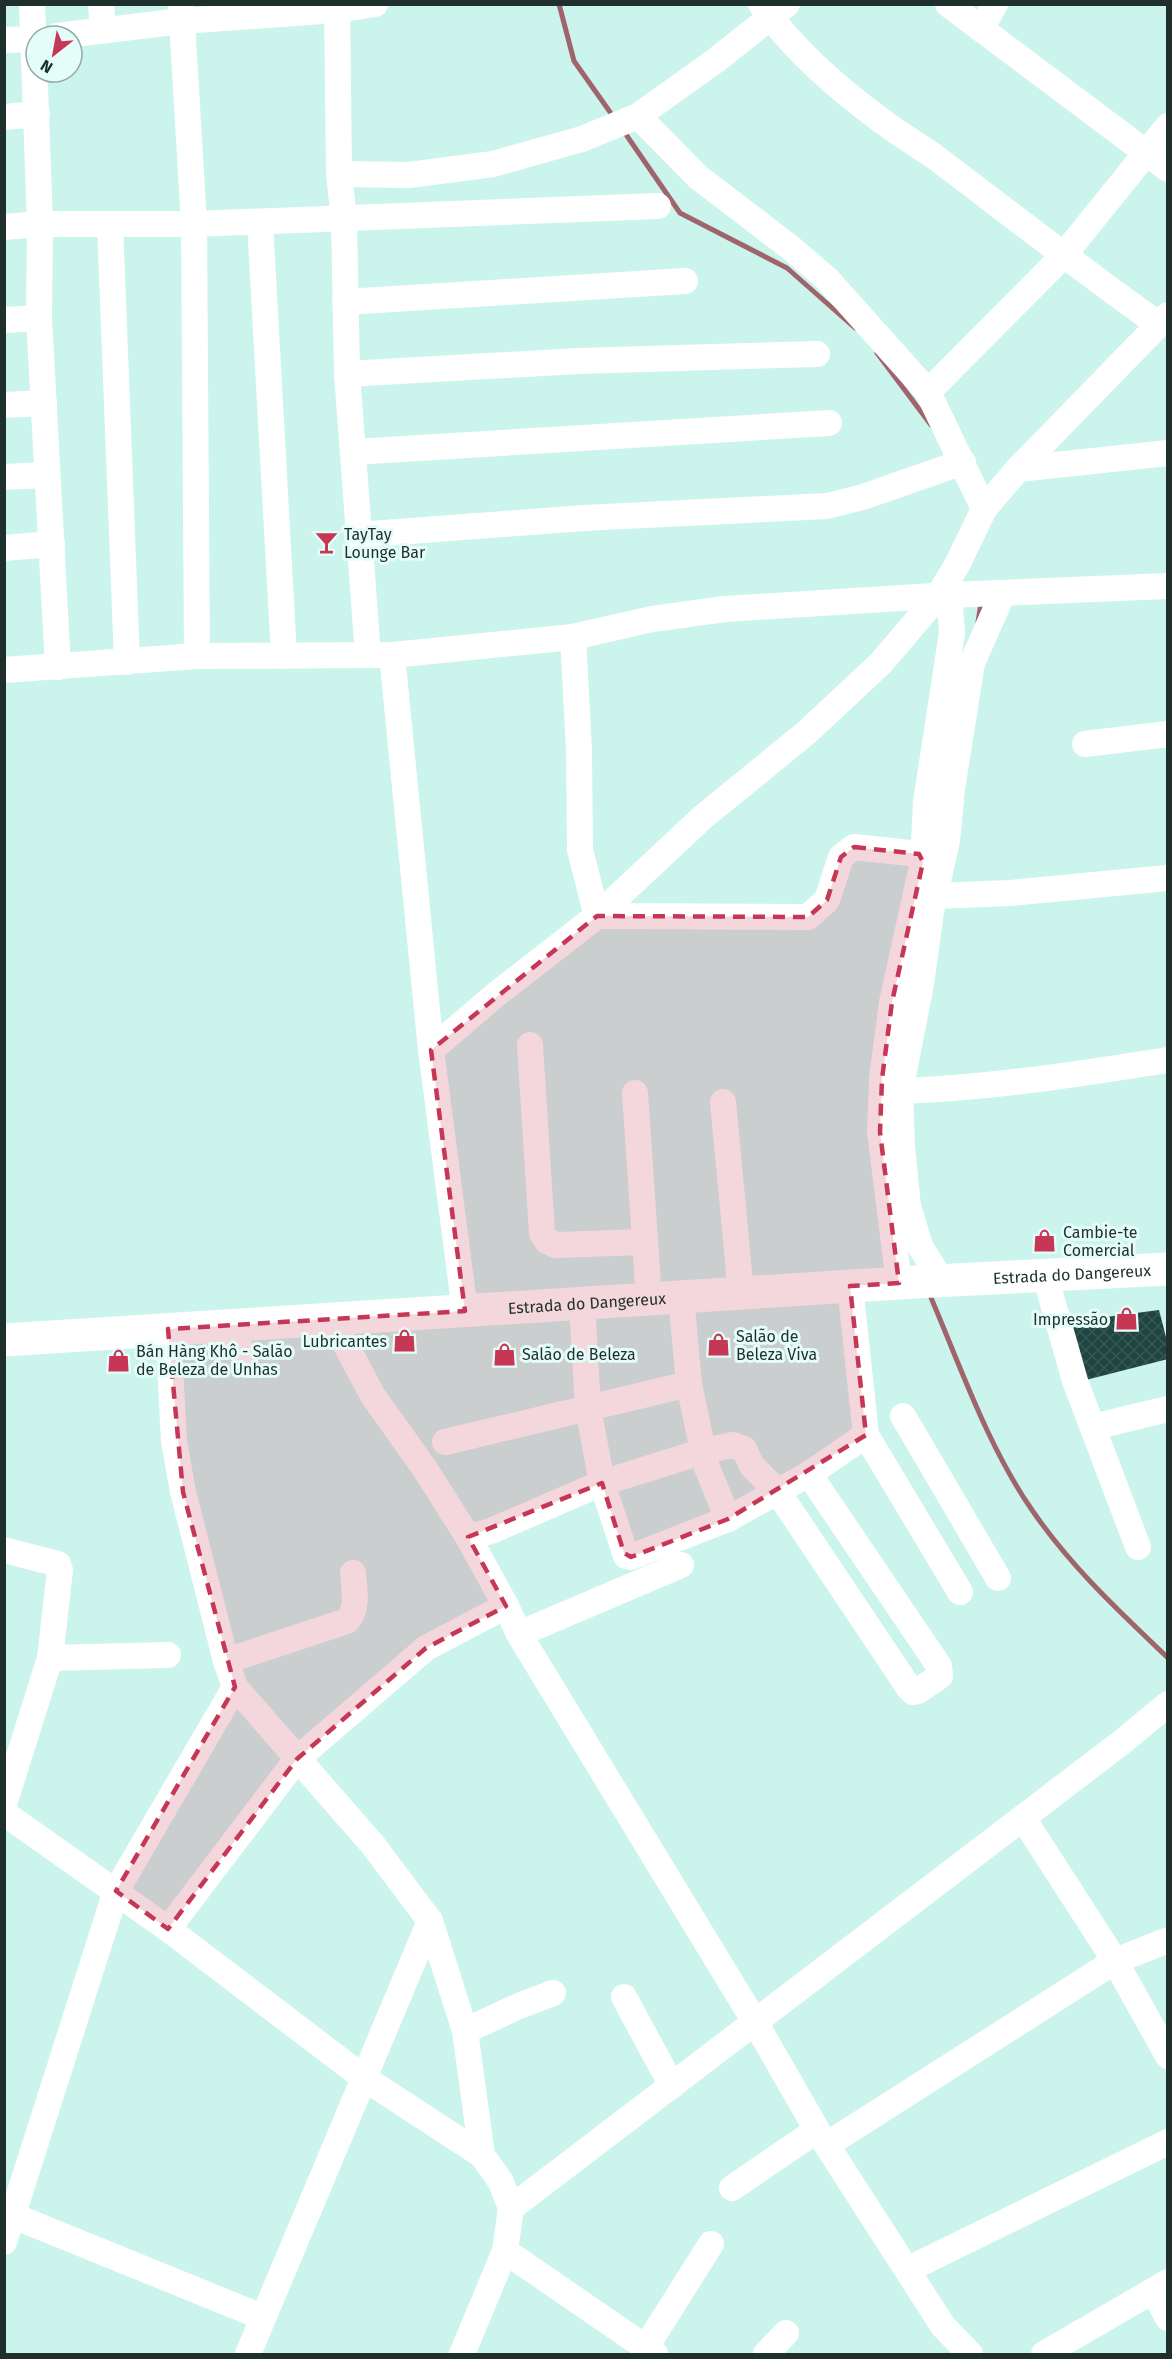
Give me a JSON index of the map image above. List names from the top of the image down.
{
  "streets": {
    "main road": ["Estrada do Dangereux"]
  },
  "places": {
    "bar": ["TayTay Lounge Bar"],
    "shop": [
      "Cambie-te Comercial",
      "Impressão",
      "Lubricantes",
      "Salão de Beleza Viva",
      "Salão de Beleza",
      "Bán Hàng Khô - Salão de Beleza de Unhas"
    ]
  },
  "north": "bottom left"
}
